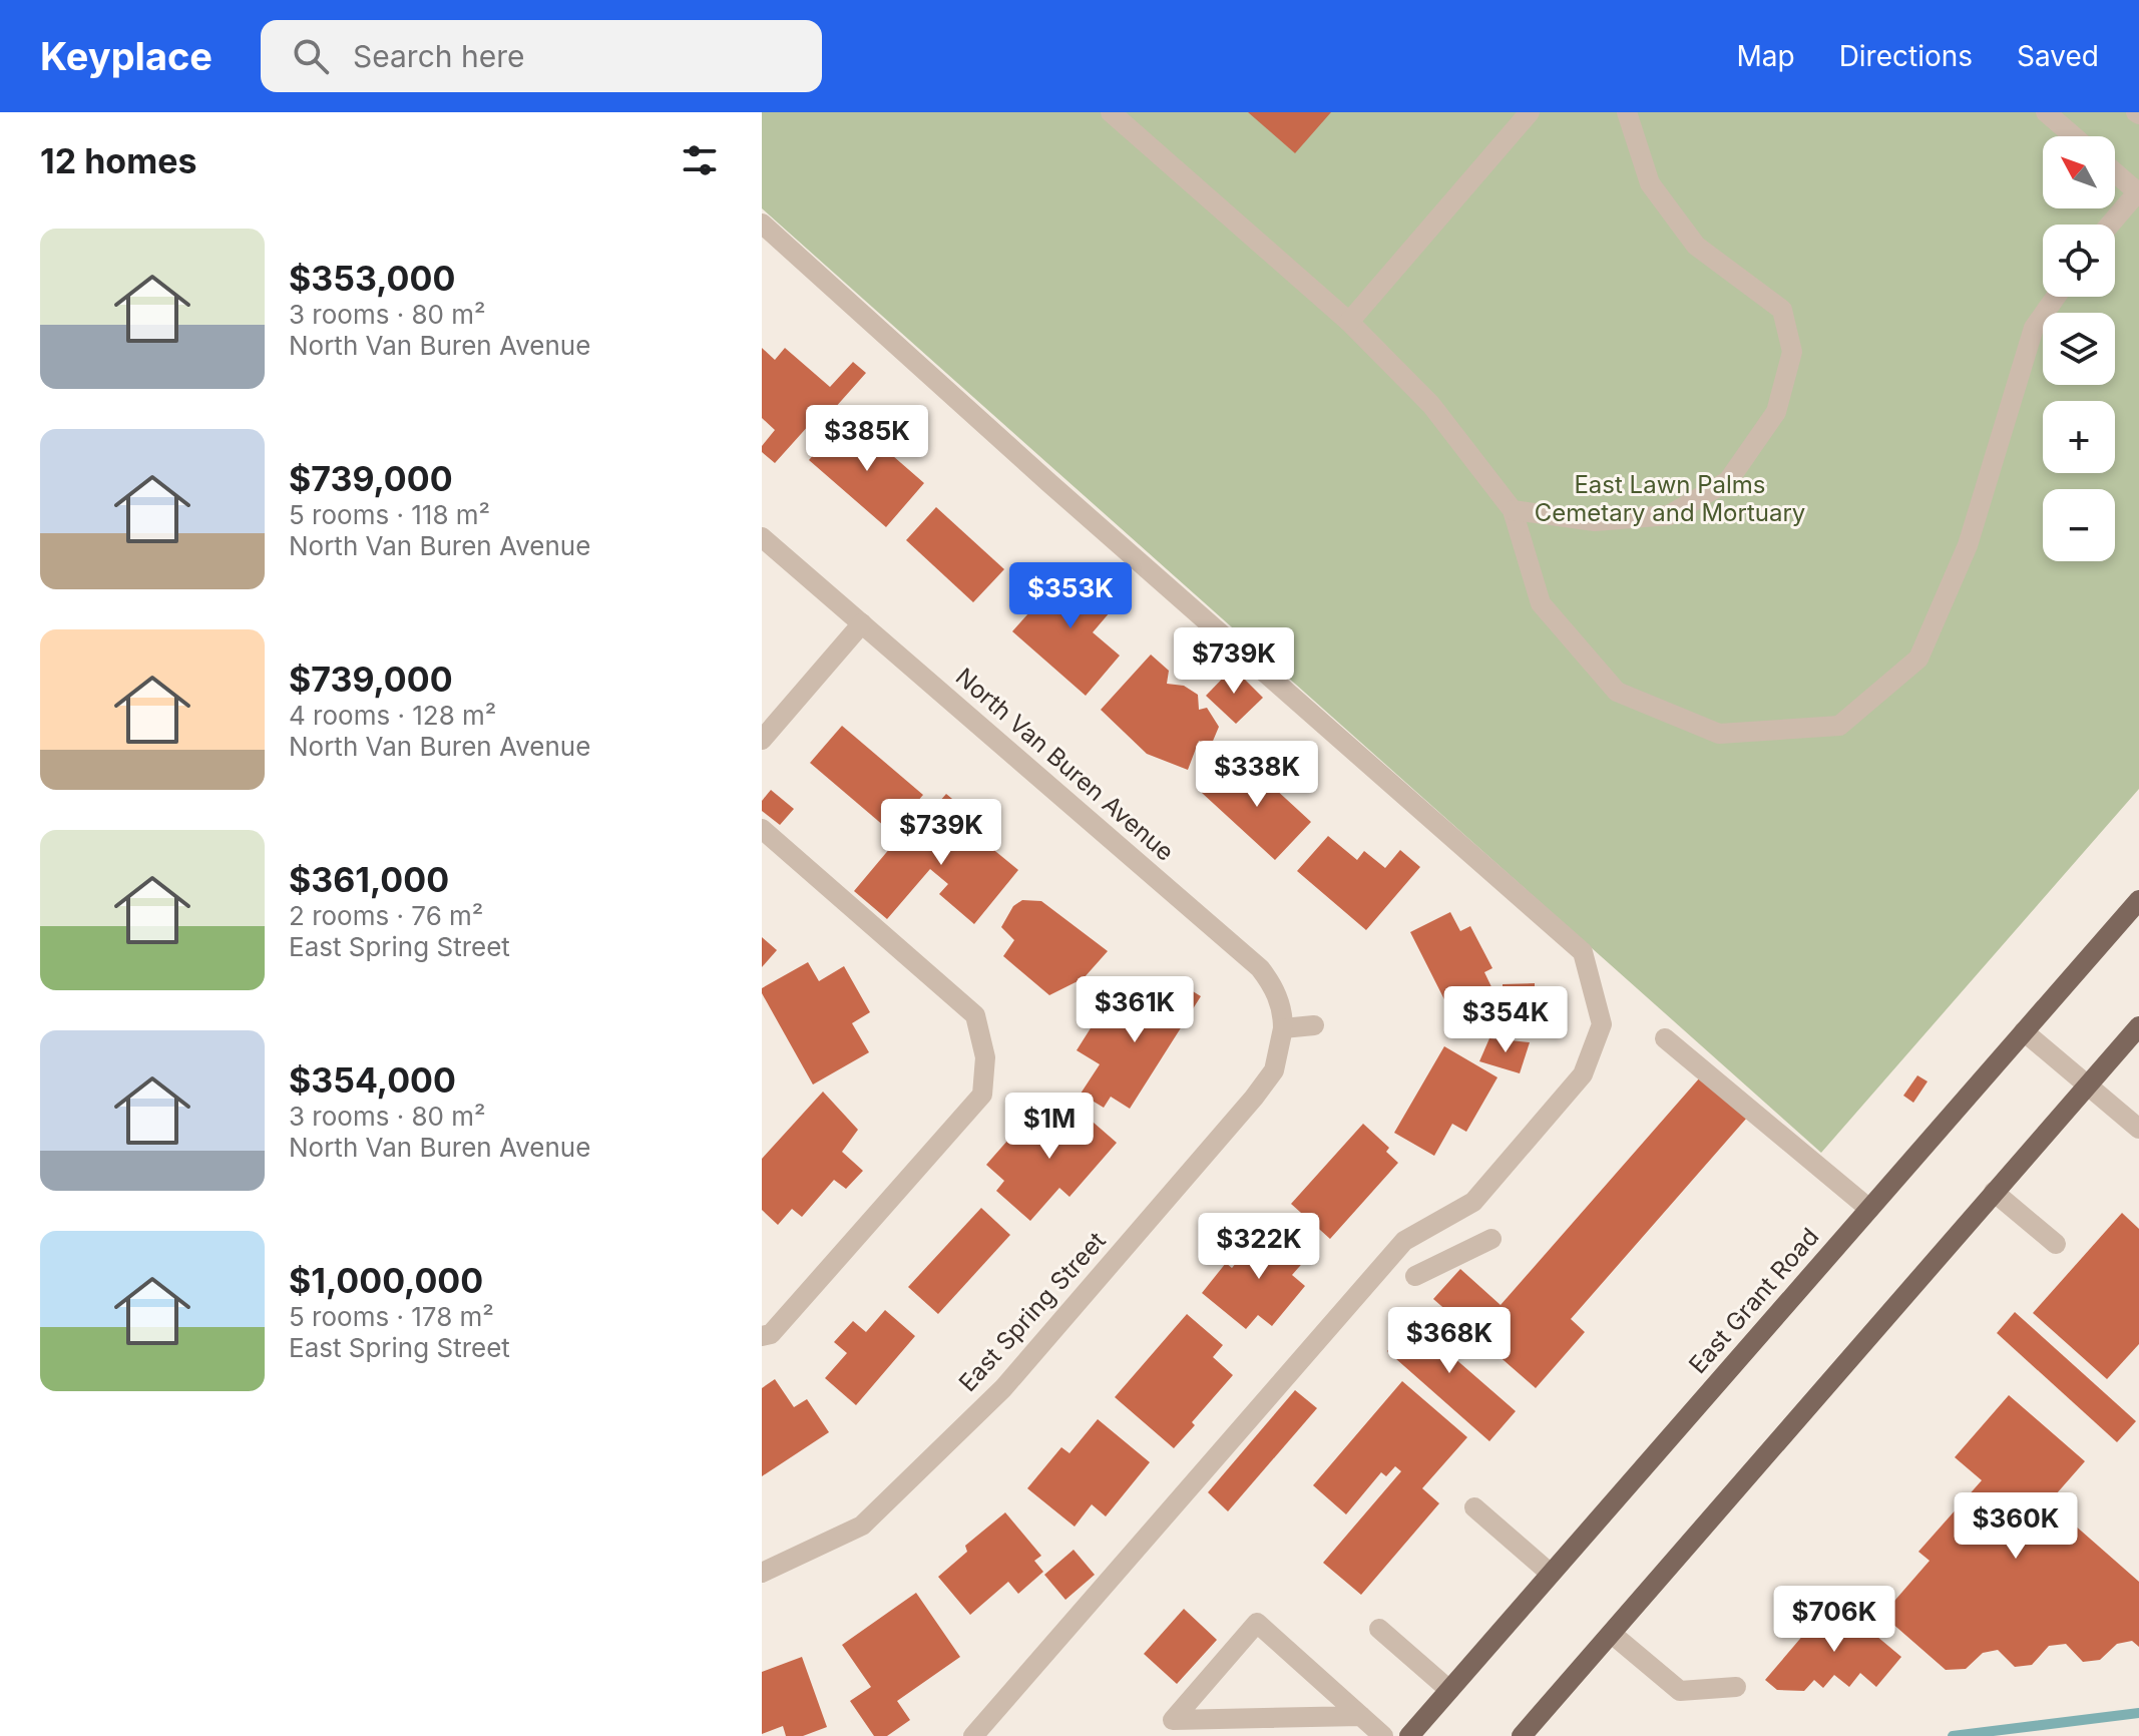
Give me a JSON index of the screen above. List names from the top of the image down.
{
  "streets": {
    "main road": ["East Grant Road"],
    "street": ["North Van Buren Avenue", "East Spring Street"]
  },
  "crossings": [
    ["North Van Buren Avenue", "East Spring Street"]
  ],
  "parks": ["East Lawn Palms Cemetary and Mortuary"],
  "north": "top left",
  "page": {
    "header": "Keyplace",
    "search": "Search here",
    "nav": ["Map", "Directions", "Saved"],
    "heading": "12 homes",
    "map_buttons": ["+", "−"],
    "list": [
      {
        "name": "$353,000",
        "note": "3 rooms · 80 m² · North Van Buren Avenue"
      },
      {
        "name": "$739,000",
        "note": "5 rooms · 118 m² · North Van Buren Avenue"
      },
      {
        "name": "$739,000",
        "note": "4 rooms · 128 m² · North Van Buren Avenue"
      },
      {
        "name": "$361,000",
        "note": "2 rooms · 76 m² · East Spring Street"
      },
      {
        "name": "$354,000",
        "note": "3 rooms · 80 m² · North Van Buren Avenue"
      },
      {
        "name": "$1,000,000",
        "note": "5 rooms · 178 m² · East Spring Street"
      }
    ],
    "price": [
      "$385K",
      "$353K",
      "$739K",
      "$338K",
      "$739K",
      "$361K",
      "$354K",
      "$1M",
      "$322K",
      "$368K",
      "$360K",
      "$706K"
    ]
  }
}
